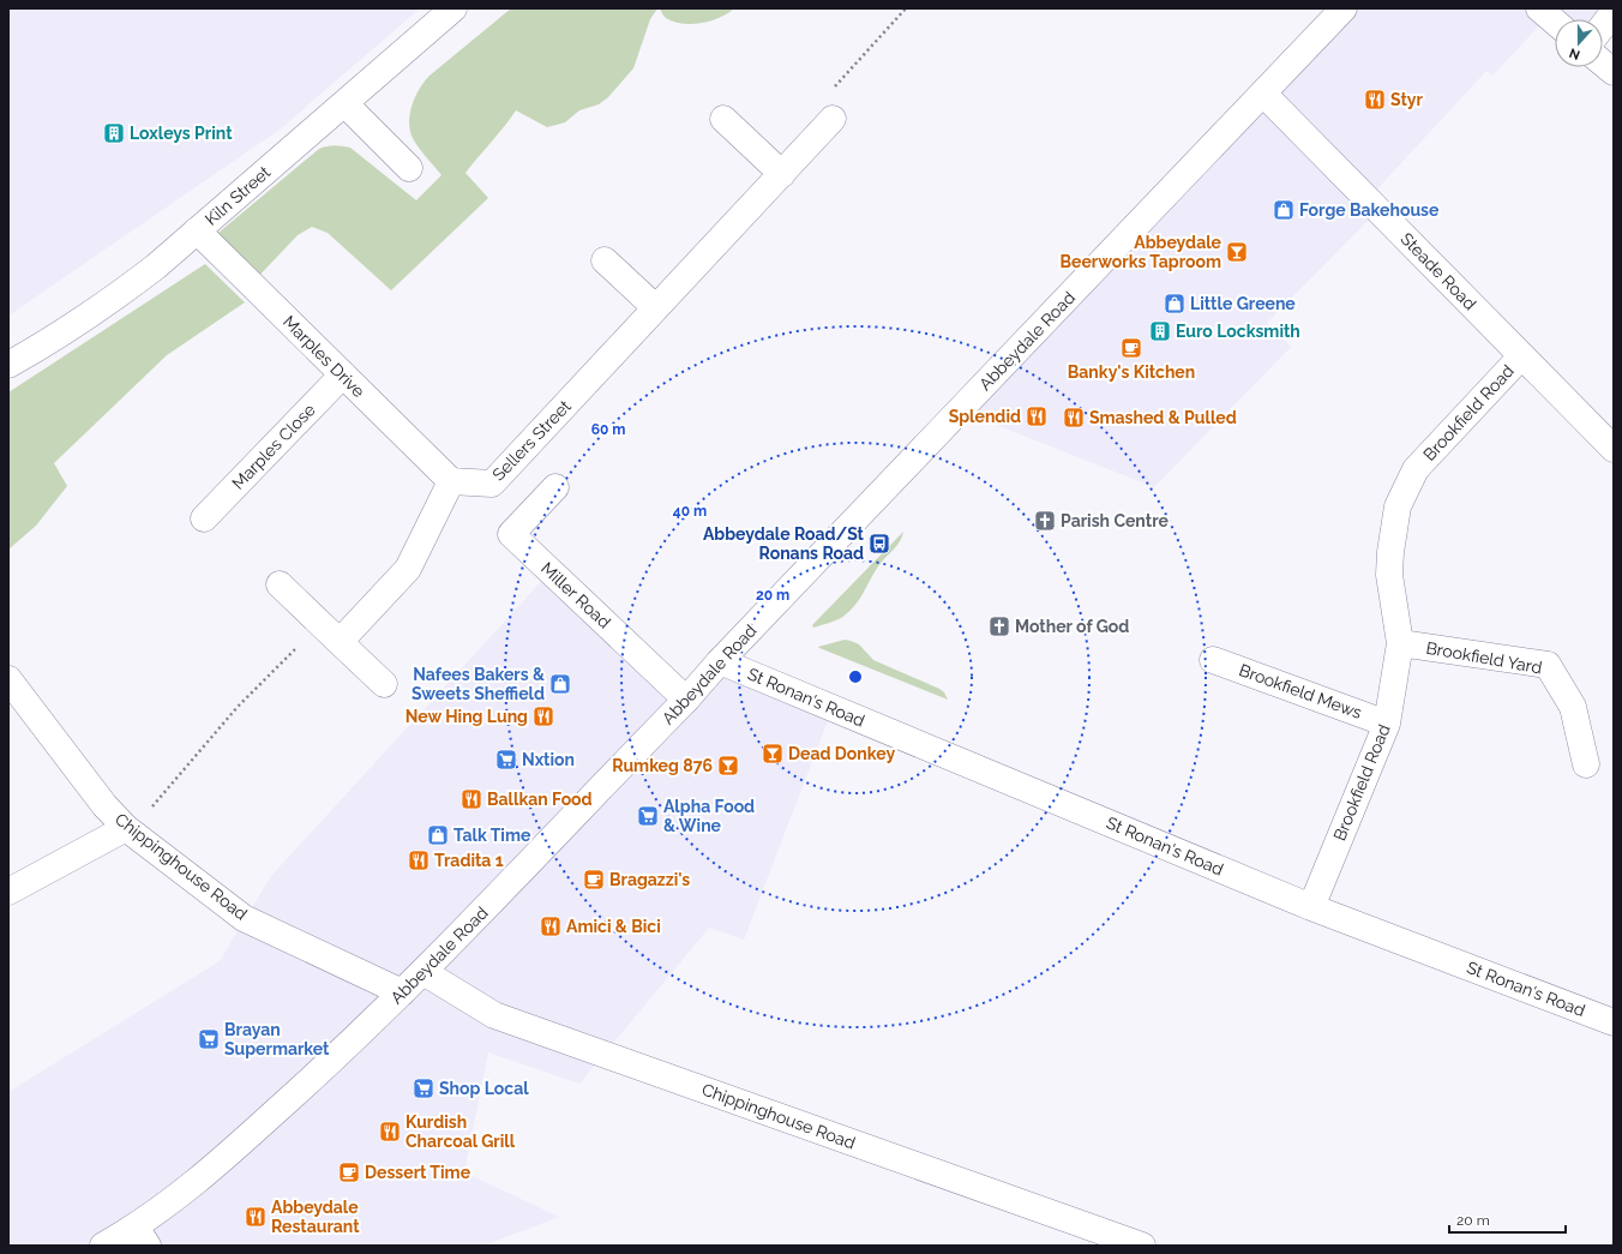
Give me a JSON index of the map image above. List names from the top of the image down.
{
  "streets": {
    "street": [
      "Kiln Street",
      "Steade Road",
      "Abbeydale Road",
      "Marples Drive",
      "Brookfield Road",
      "Sellers Street",
      "Marples Close",
      "Miller Road",
      "Brookfield Yard",
      "Brookfield Mews",
      "St Ronan's Road",
      "Chippinghouse Road"
    ]
  },
  "crossings": [
    ["Kiln Street", "Marples Drive"],
    ["Steade Road", "Abbeydale Road"],
    ["Steade Road", "Brookfield Road"],
    ["Abbeydale Road", "Miller Road"],
    ["Abbeydale Road", "St Ronan's Road"],
    ["Abbeydale Road", "Chippinghouse Road"],
    ["Marples Drive", "Sellers Street"],
    ["Marples Drive", "Marples Close"],
    ["Brookfield Road", "Brookfield Yard"],
    ["Brookfield Road", "Brookfield Mews"],
    ["Brookfield Road", "St Ronan's Road"]
  ],
  "places": {
    "restaurant": [
      "Styr",
      "Splendid",
      "Smashed & Pulled",
      "New Hing Lung",
      "Ballkan Food",
      "Tradita 1",
      "Amici & Bici",
      "Kurdish Charcoal Grill",
      "Abbeydale Restaurant"
    ],
    "building": ["Loxleys Print", "Euro Locksmith"],
    "shop": [
      "Forge Bakehouse",
      "Little Greene",
      "Nafees Bakers & Sweets Sheffield",
      "Talk Time"
    ],
    "bar": ["Abbeydale Beerworks Taproom", "Dead Donkey", "Rumkeg 876"],
    "cafe": ["Banky's Kitchen", "Bragazzi's", "Dessert Time"],
    "church": ["Parish Centre", "Mother of God"],
    "bus stop": ["Abbeydale Road/St Ronans Road"],
    "supermarket": [
      "Nxtion",
      "Alpha Food & Wine",
      "Brayan Supermarket",
      "Shop Local"
    ]
  },
  "scale_bar": "20 m",
  "north": "bottom",
  "rings": ["60 m", "40 m", "20 m"]
}
